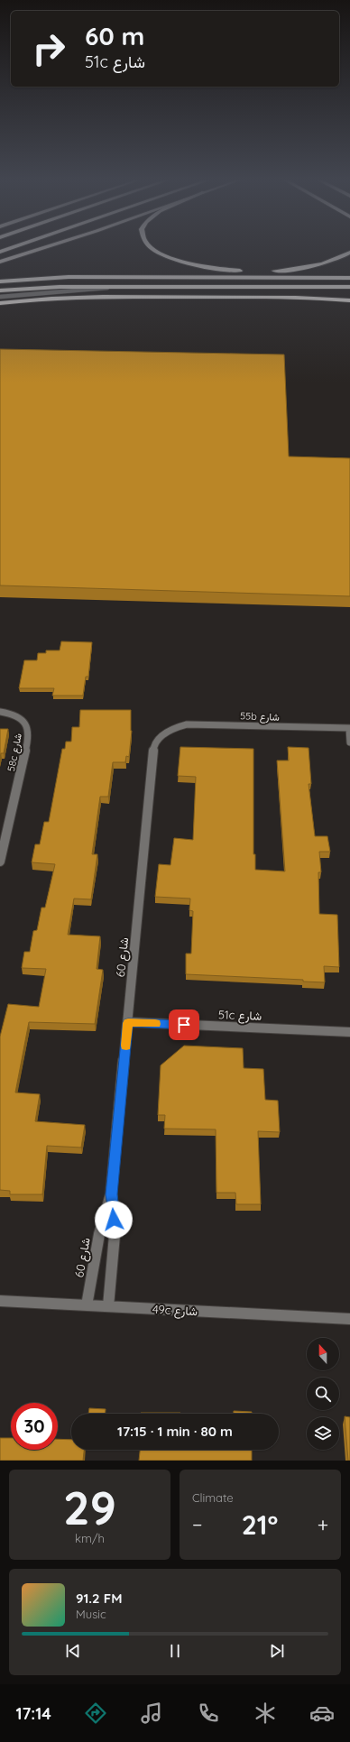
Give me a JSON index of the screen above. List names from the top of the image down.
{
  "streets": {
    "street": [
      "55b شارع",
      "58c شارع",
      "شارع 60",
      "51c شارع",
      "49c شارع"
    ]
  },
  "crossings": [
    ["55b شارع", "شارع 60"],
    ["شارع 60", "51c شارع"],
    ["شارع 60", "49c شارع"]
  ],
  "north": "top",
  "page": {
    "turn": ["60 m", "51c شارع"],
    "limit": "30",
    "trip": "17:15 · 1 min · 80 m",
    "tile": [
      ["29", "km/h"],
      "Climate"
    ],
    "heat": ["−", "21°", "+"],
    "song": ["91.2 FM", "Music"],
    "tabs": "17:14"
  }
}
